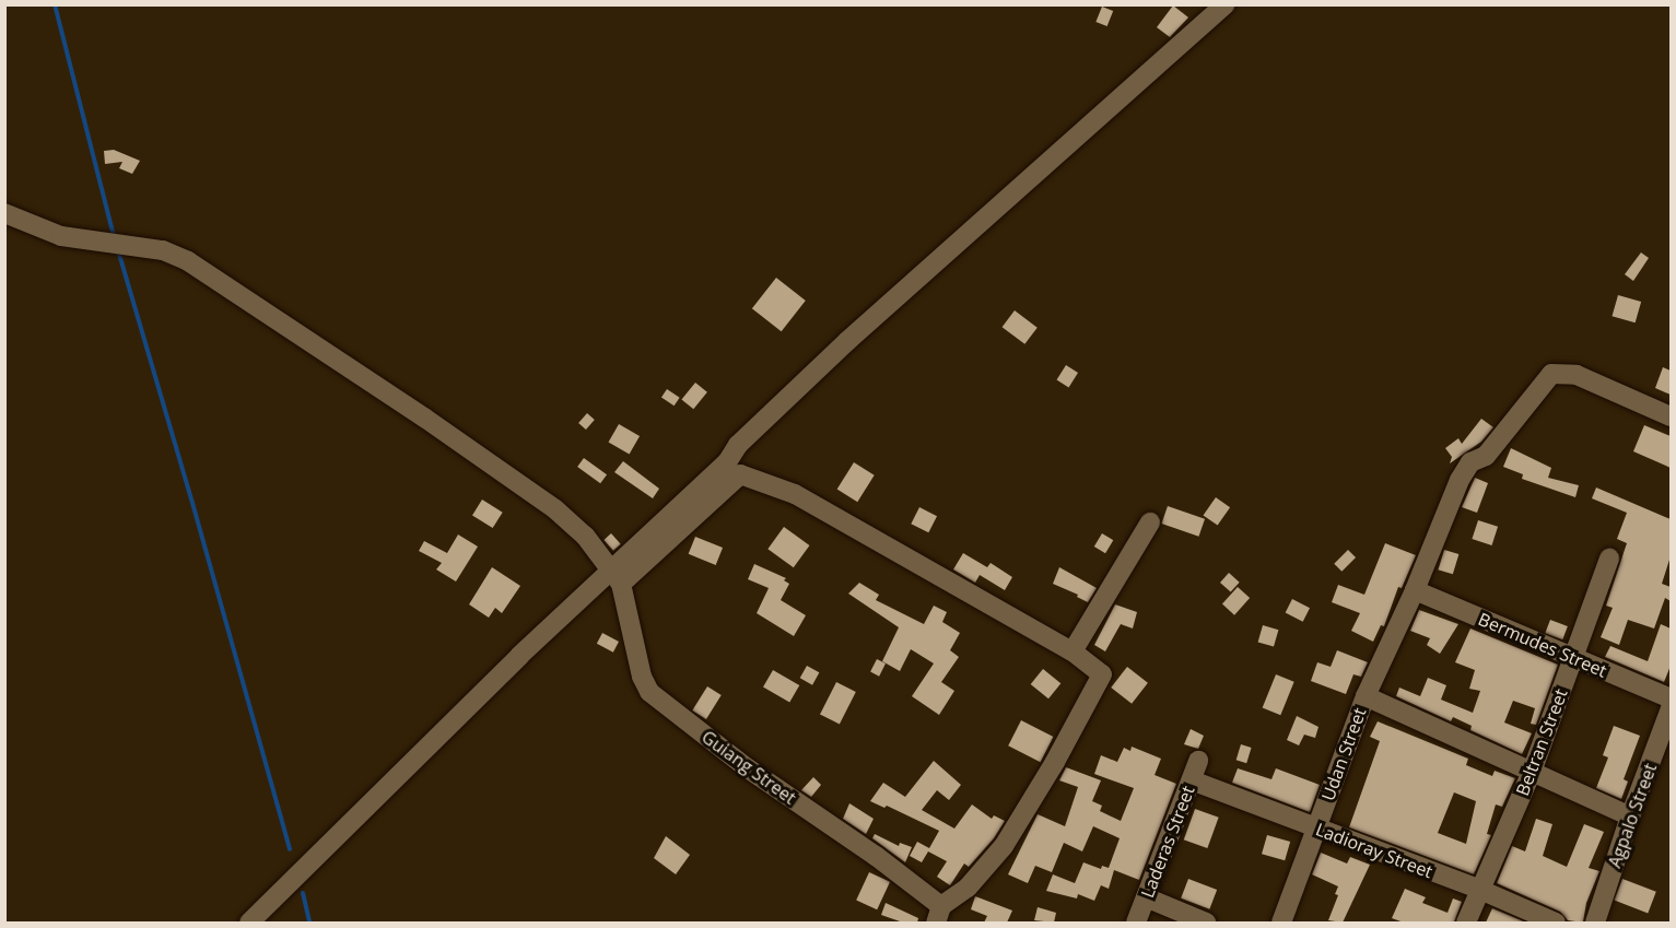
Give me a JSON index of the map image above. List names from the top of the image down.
{
  "streets": {
    "street": [
      "Bermudes Street",
      "Beltran Street",
      "Udan Street",
      "Guiang Street",
      "Agpalo Street",
      "Laderas Street",
      "Ladioray Street"
    ]
  },
  "crossings": [
    ["Bermudes Street", "Beltran Street"],
    ["Bermudes Street", "Udan Street"],
    ["Beltran Street", "Ladioray Street"],
    ["Udan Street", "Ladioray Street"],
    ["Laderas Street", "Ladioray Street"]
  ]
}
